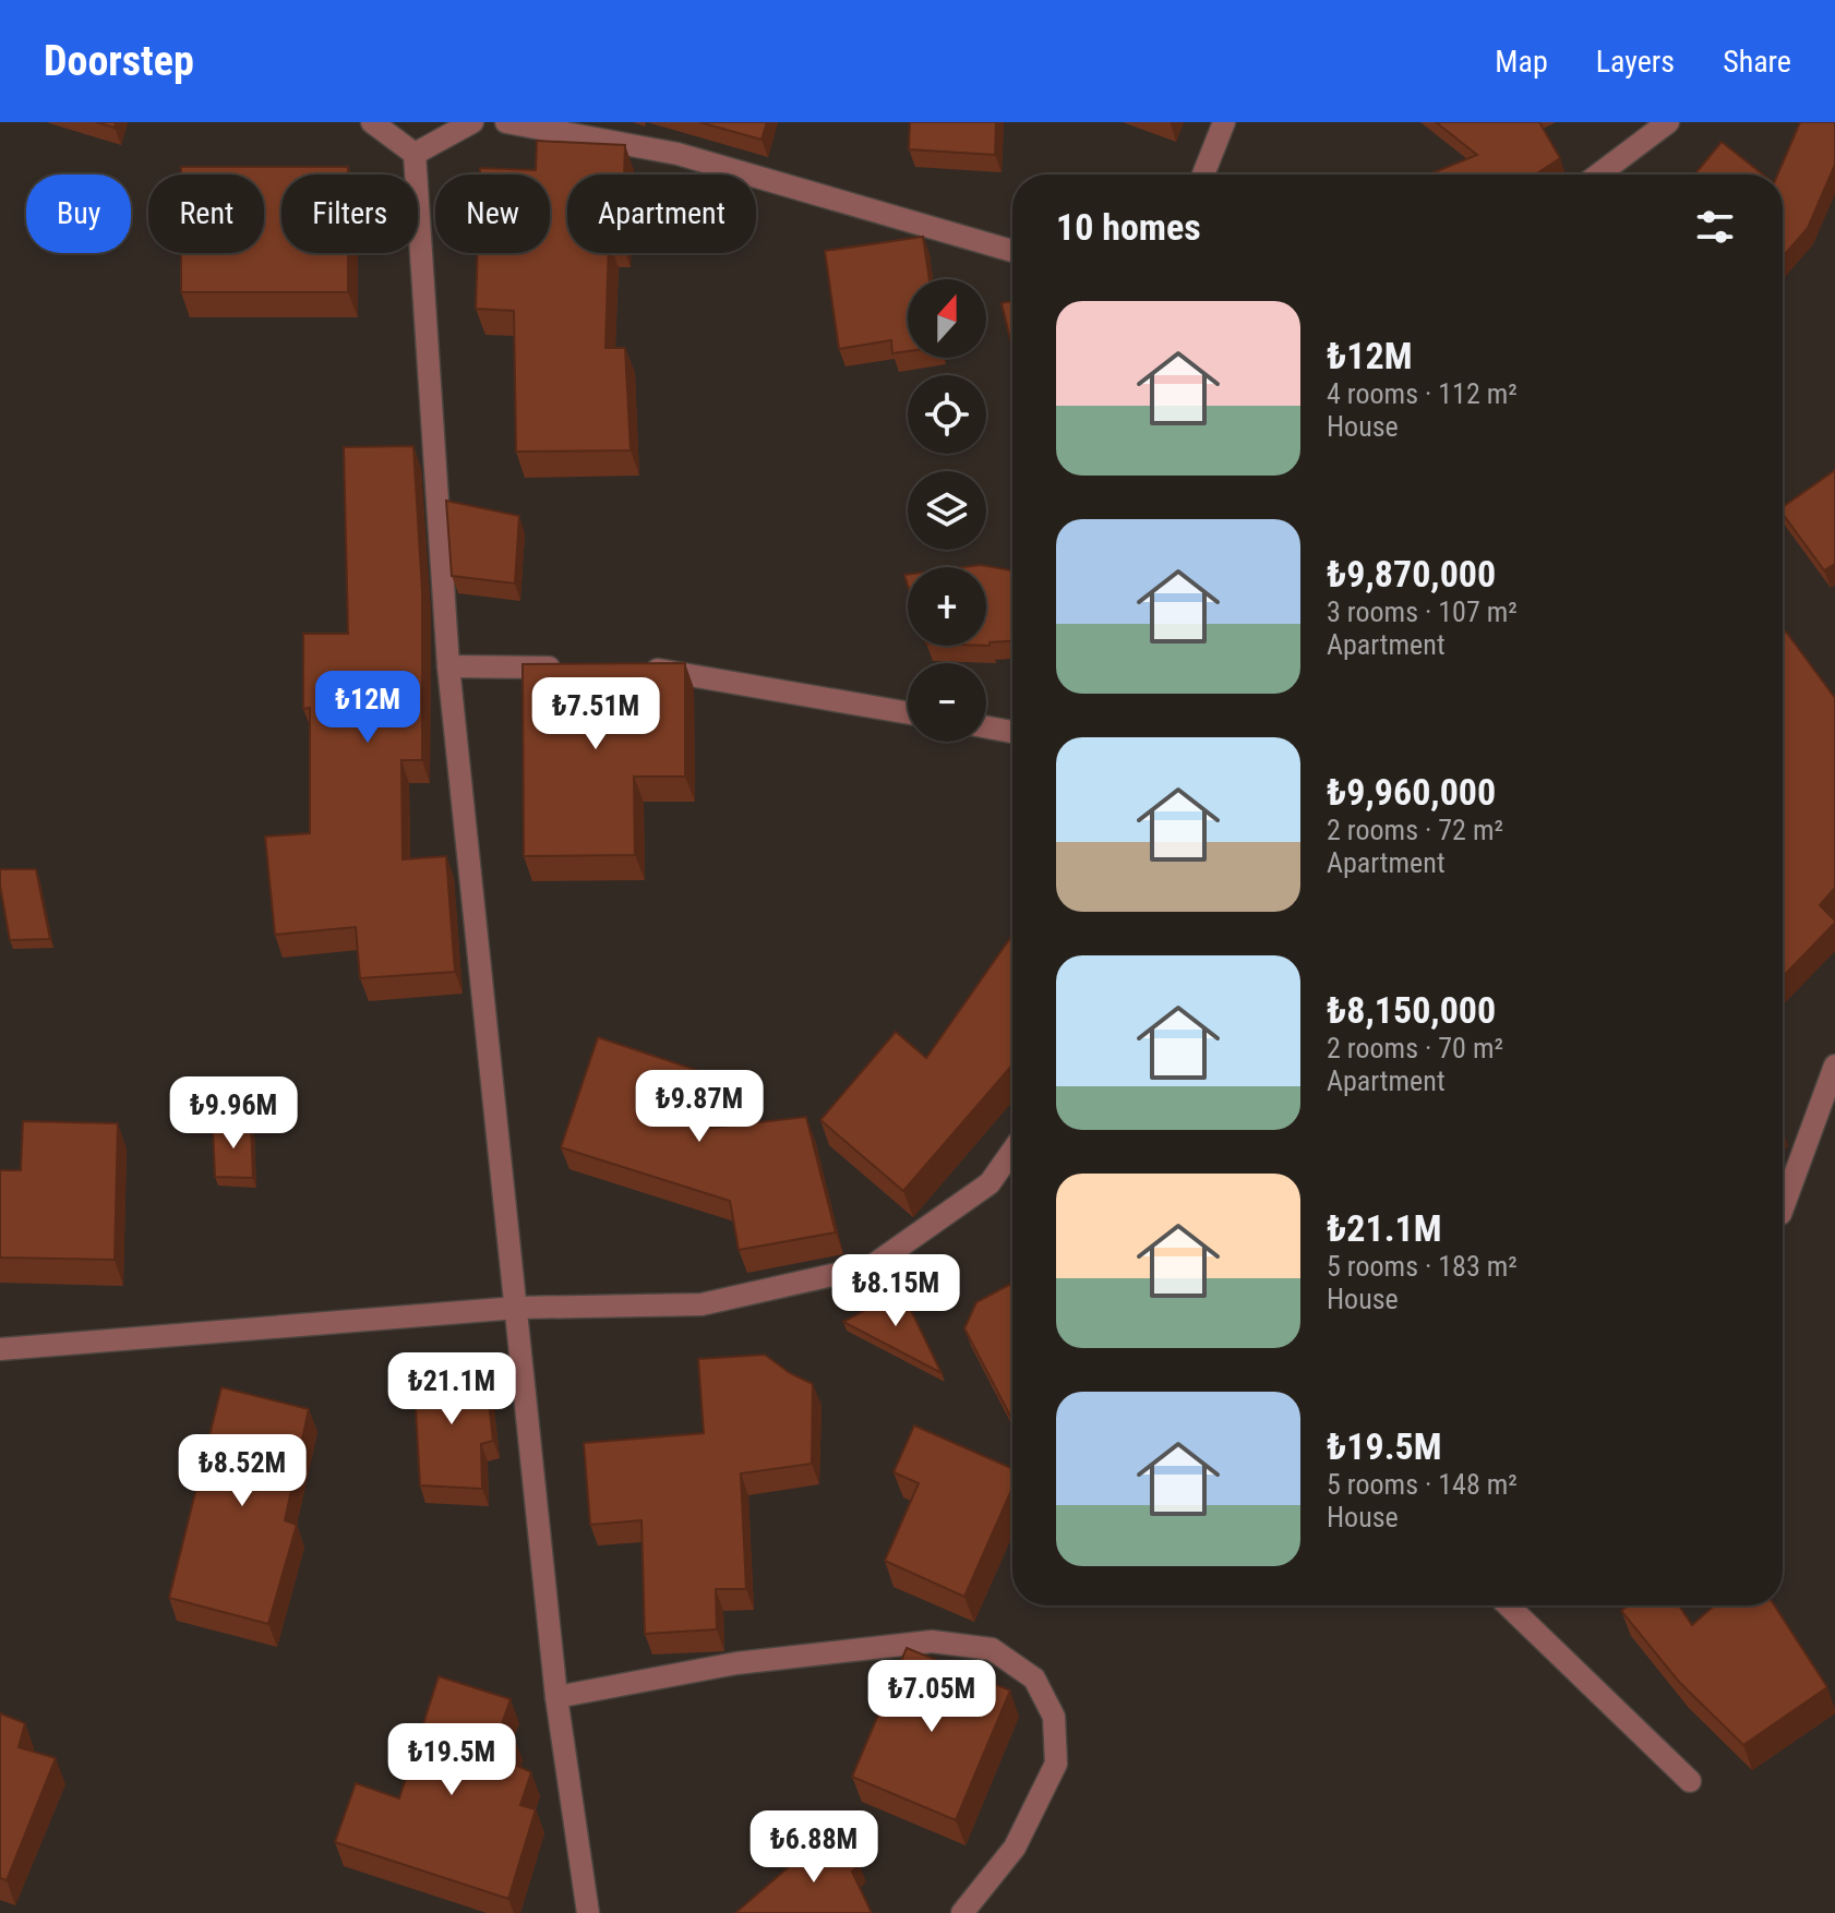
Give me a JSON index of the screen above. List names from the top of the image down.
{
  "north": "top",
  "page": {
    "header": "Doorstep",
    "nav": ["Map", "Layers", "Share"],
    "chip": [
      "Buy",
      "Rent",
      "Filters",
      "New",
      "Apartment"
    ],
    "heading": "10 homes",
    "map_buttons": ["+", "−"],
    "list": [
      {
        "name": "₺12M",
        "note": "4 rooms · 112 m² · House"
      },
      {
        "name": "₺9,870,000",
        "note": "3 rooms · 107 m² · Apartment"
      },
      {
        "name": "₺9,960,000",
        "note": "2 rooms · 72 m² · Apartment"
      },
      {
        "name": "₺8,150,000",
        "note": "2 rooms · 70 m² · Apartment"
      },
      {
        "name": "₺21.1M",
        "note": "5 rooms · 183 m² · House"
      },
      {
        "name": "₺19.5M",
        "note": "5 rooms · 148 m² · House"
      }
    ],
    "price": [
      "₺12M",
      "₺7.51M",
      "₺9.87M",
      "₺9.96M",
      "₺8.15M",
      "₺21.1M",
      "₺8.52M",
      "₺7.05M",
      "₺19.5M",
      "₺6.88M"
    ]
  }
}
